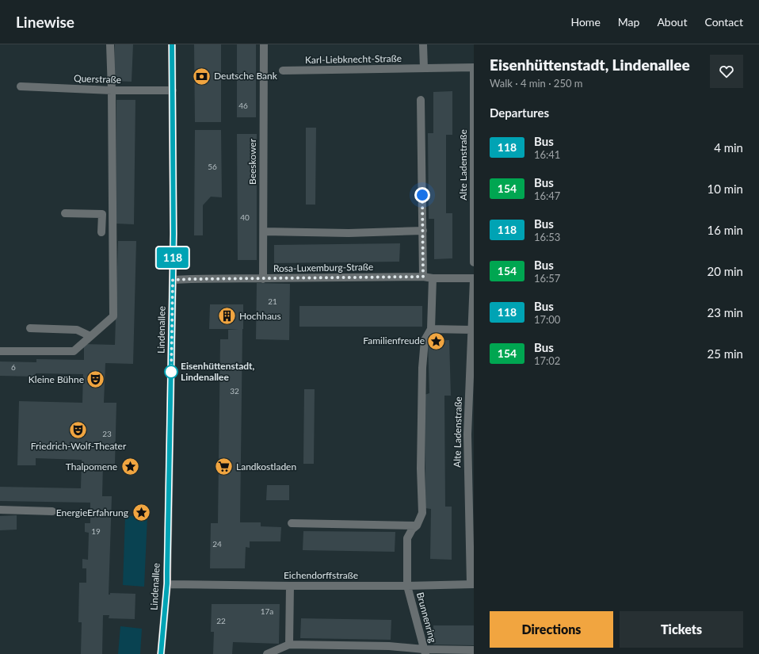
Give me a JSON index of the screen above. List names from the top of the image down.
{
  "streets": {
    "street": [
      "Karl-Liebknecht-Straße",
      "Querstraße",
      "Beeskower",
      "Alte Ladenstraße",
      "Rosa-Luxemburg-Straße",
      "Lindenallee",
      "Eichendorffstraße",
      "Brunnenring"
    ]
  },
  "crossings": [
    ["Karl-Liebknecht-Straße", "Alte Ladenstraße"],
    ["Querstraße", "Lindenallee"],
    ["Beeskower", "Rosa-Luxemburg-Straße"],
    ["Alte Ladenstraße", "Rosa-Luxemburg-Straße"],
    ["Alte Ladenstraße", "Eichendorffstraße"],
    ["Rosa-Luxemburg-Straße", "Lindenallee"],
    ["Lindenallee", "Eichendorffstraße"],
    ["Eichendorffstraße", "Brunnenring"]
  ],
  "places": {
    "bank": ["Deutsche Bank"],
    "building": ["Hochhaus"],
    "place": ["Familienfreude", "Thalpomene", "EnergieErfahrung"],
    "other": ["Eisenhüttenstadt, Lindenallee"],
    "theatre": ["Kleine Bühne", "Friedrich-Wolf-Theater"],
    "supermarket": ["Landkostladen"]
  },
  "lines": ["bus line 118"],
  "house_numbers": [
    "46",
    "56",
    "40",
    "21",
    "6",
    "32",
    "23",
    "19",
    "24",
    "17a",
    "22"
  ],
  "page": {
    "header": "Linewise",
    "nav": [
      "Home",
      "Map",
      "About",
      "Contact"
    ],
    "on_map": "118",
    "heading": [
      ["Eisenhüttenstadt, Lindenallee", "Walk · 4 min · 250 m"],
      "Departures"
    ],
    "list": [
      {
        "mark": "118",
        "name": "Bus",
        "note": "16:41",
        "value": "4 min"
      },
      {
        "mark": "154",
        "name": "Bus",
        "note": "16:47",
        "value": "10 min"
      },
      {
        "mark": "118",
        "name": "Bus",
        "note": "16:53",
        "value": "16 min"
      },
      {
        "mark": "154",
        "name": "Bus",
        "note": "16:57",
        "value": "20 min"
      },
      {
        "mark": "118",
        "name": "Bus",
        "note": "17:00",
        "value": "23 min"
      },
      {
        "mark": "154",
        "name": "Bus",
        "note": "17:02",
        "value": "25 min"
      }
    ],
    "buttons": ["Directions", "Tickets"]
  }
}
